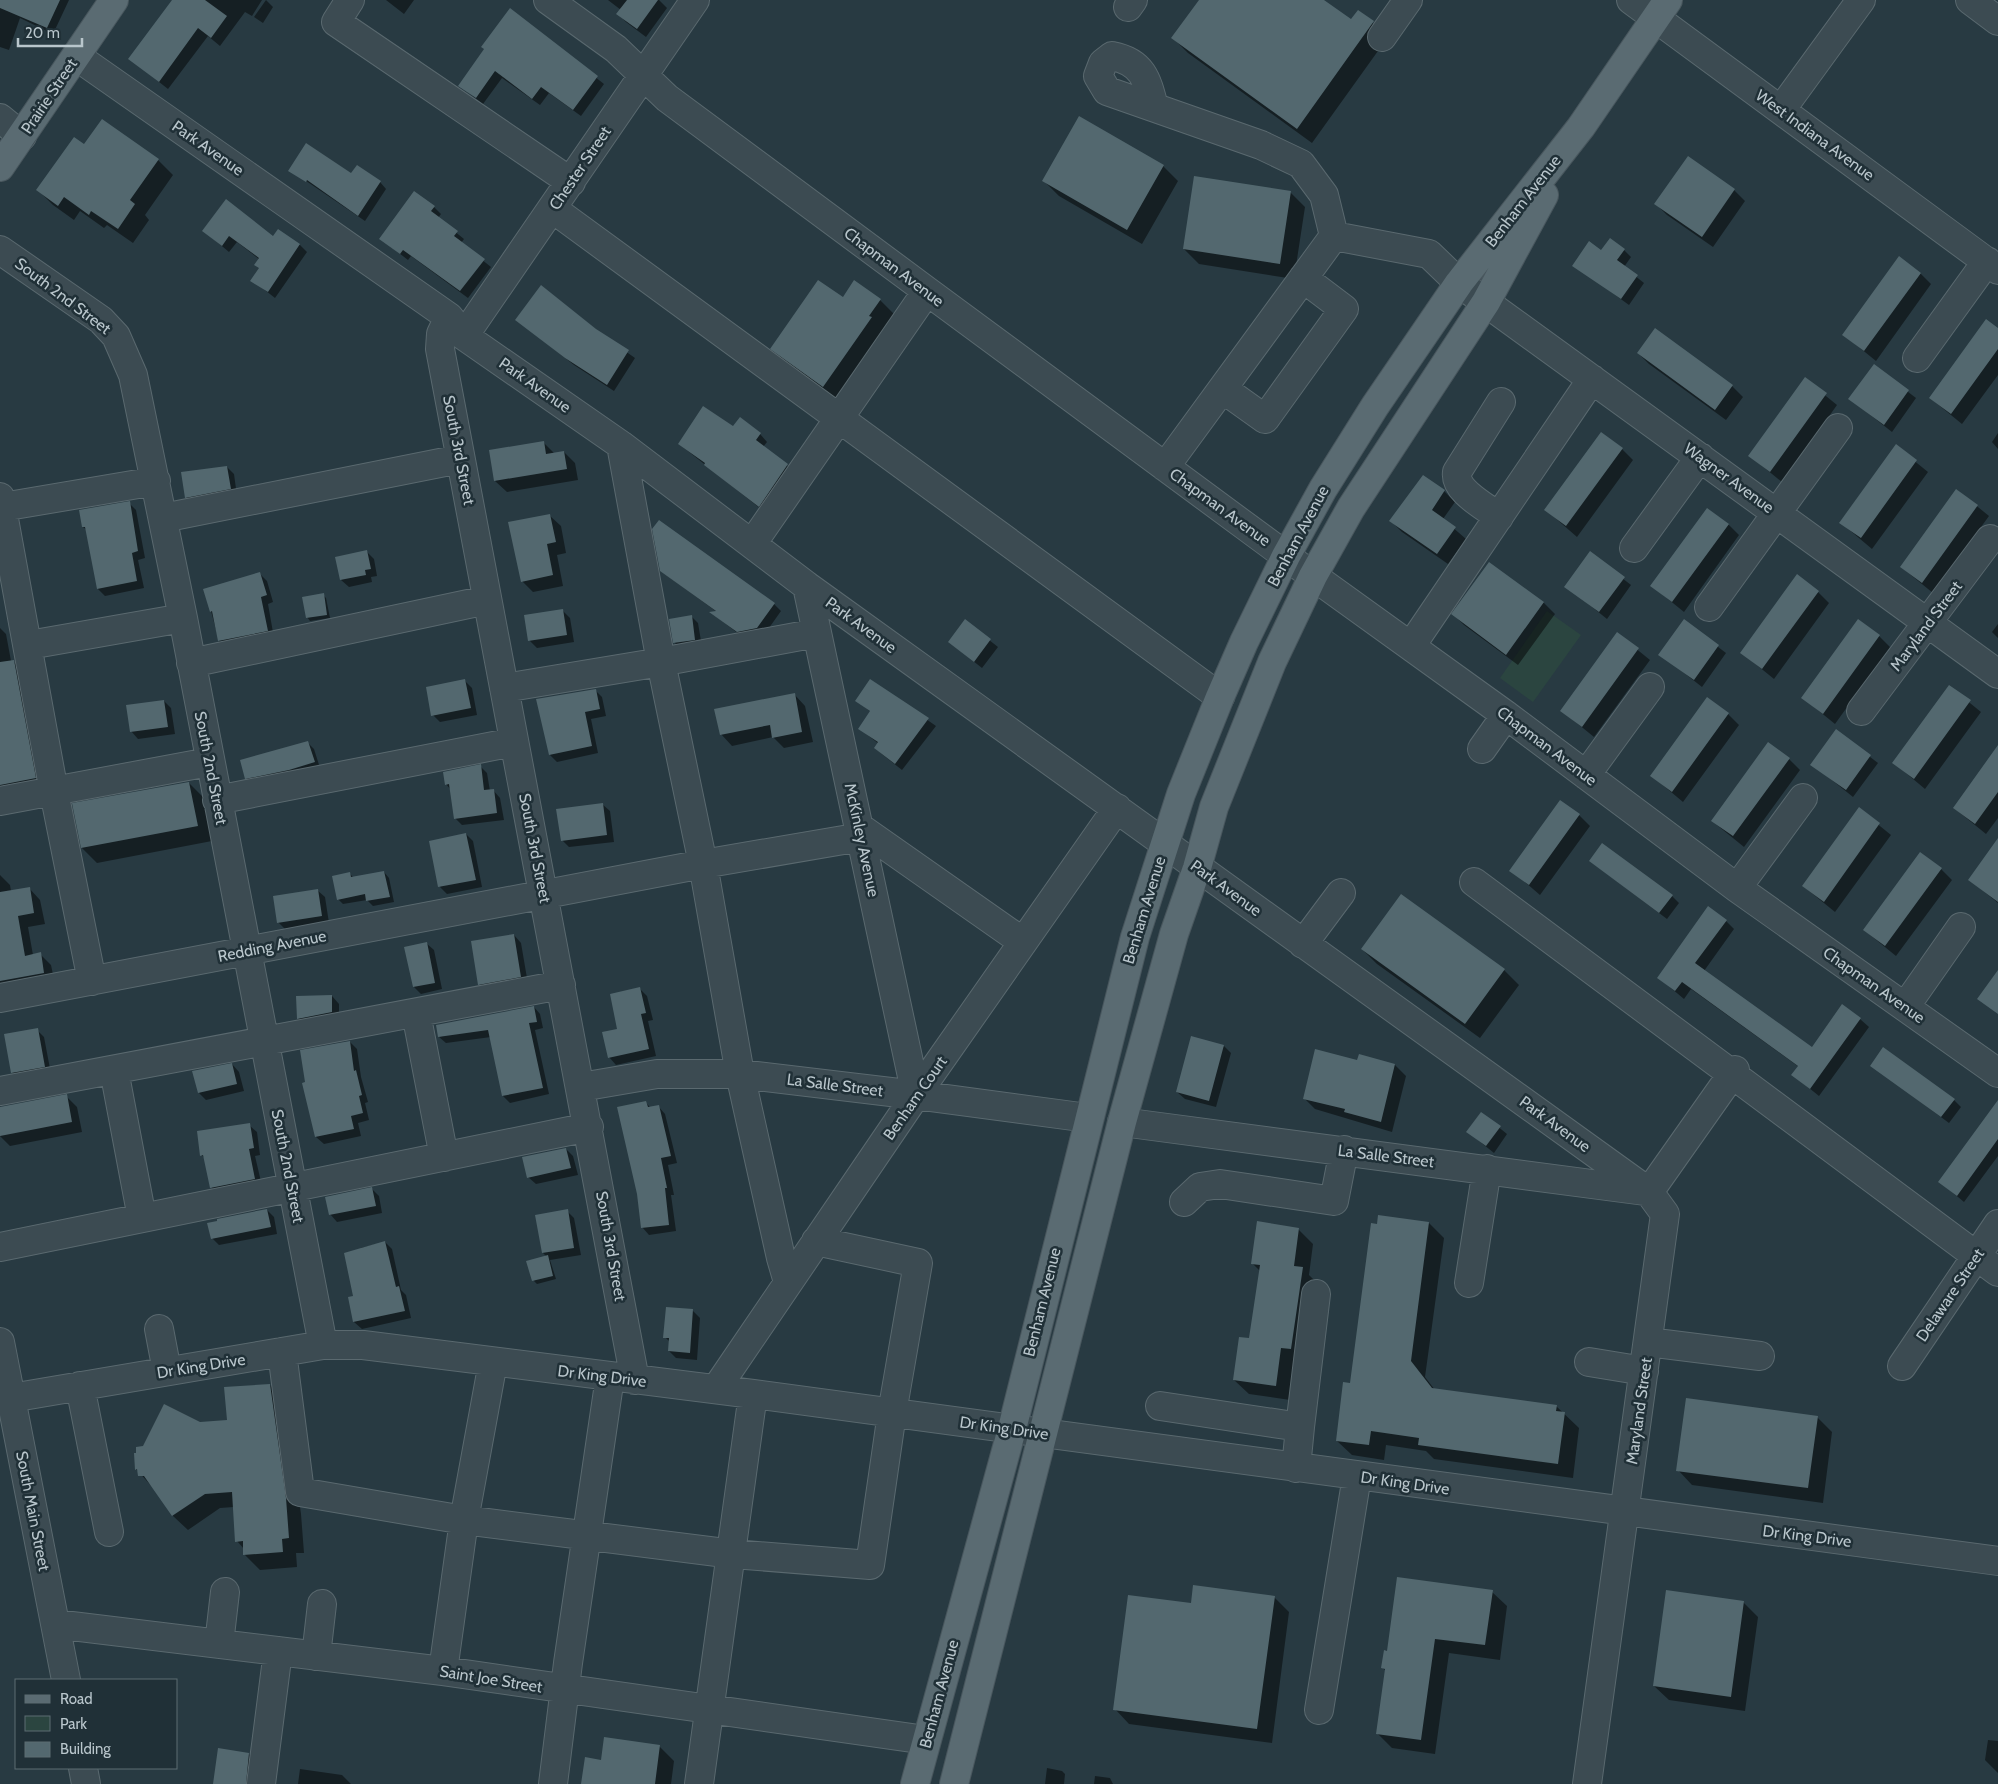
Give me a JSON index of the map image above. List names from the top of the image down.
{
  "streets": {
    "main road": ["Prairie Street", "Benham Avenue"],
    "street": [
      "West Indiana Avenue",
      "Park Avenue",
      "Chester Street",
      "Chapman Avenue",
      "South 2nd Street",
      "South 3rd Street",
      "Wagner Avenue",
      "Maryland Street",
      "McKinley Avenue",
      "Redding Avenue",
      "La Salle Street",
      "Benham Court",
      "Delaware Street",
      "Dr King Drive",
      "South Main Street",
      "Saint Joe Street"
    ]
  },
  "crossings": [
    ["Prairie Street", "Park Avenue"],
    ["West Indiana Avenue", "Benham Avenue"],
    ["Park Avenue", "Chester Street"],
    ["Park Avenue", "Benham Avenue"],
    ["Park Avenue", "South 3rd Street"],
    ["Park Avenue", "Maryland Street"],
    ["Park Avenue", "McKinley Avenue"],
    ["Park Avenue", "La Salle Street"],
    ["Park Avenue", "Benham Court"],
    ["Chester Street", "Chapman Avenue"],
    ["Chester Street", "South 3rd Street"],
    ["Benham Avenue", "Chapman Avenue"],
    ["Benham Avenue", "Wagner Avenue"],
    ["Benham Avenue", "La Salle Street"],
    ["Benham Avenue", "Dr King Drive"],
    ["Benham Avenue", "Saint Joe Street"],
    ["South 2nd Street", "Redding Avenue"],
    ["South 2nd Street", "Dr King Drive"],
    ["South 3rd Street", "Redding Avenue"],
    ["South 3rd Street", "La Salle Street"],
    ["South 3rd Street", "Dr King Drive"],
    ["South 3rd Street", "Saint Joe Street"],
    ["Wagner Avenue", "Maryland Street"],
    ["Maryland Street", "La Salle Street"],
    ["Maryland Street", "Dr King Drive"],
    ["McKinley Avenue", "Redding Avenue"],
    ["McKinley Avenue", "La Salle Street"],
    ["McKinley Avenue", "Benham Court"],
    ["La Salle Street", "Benham Court"],
    ["Benham Court", "Dr King Drive"],
    ["Dr King Drive", "South Main Street"],
    ["South Main Street", "Saint Joe Street"]
  ],
  "legend": ["Road", "Park", "Building"],
  "scale_bar": "20 m"
}
